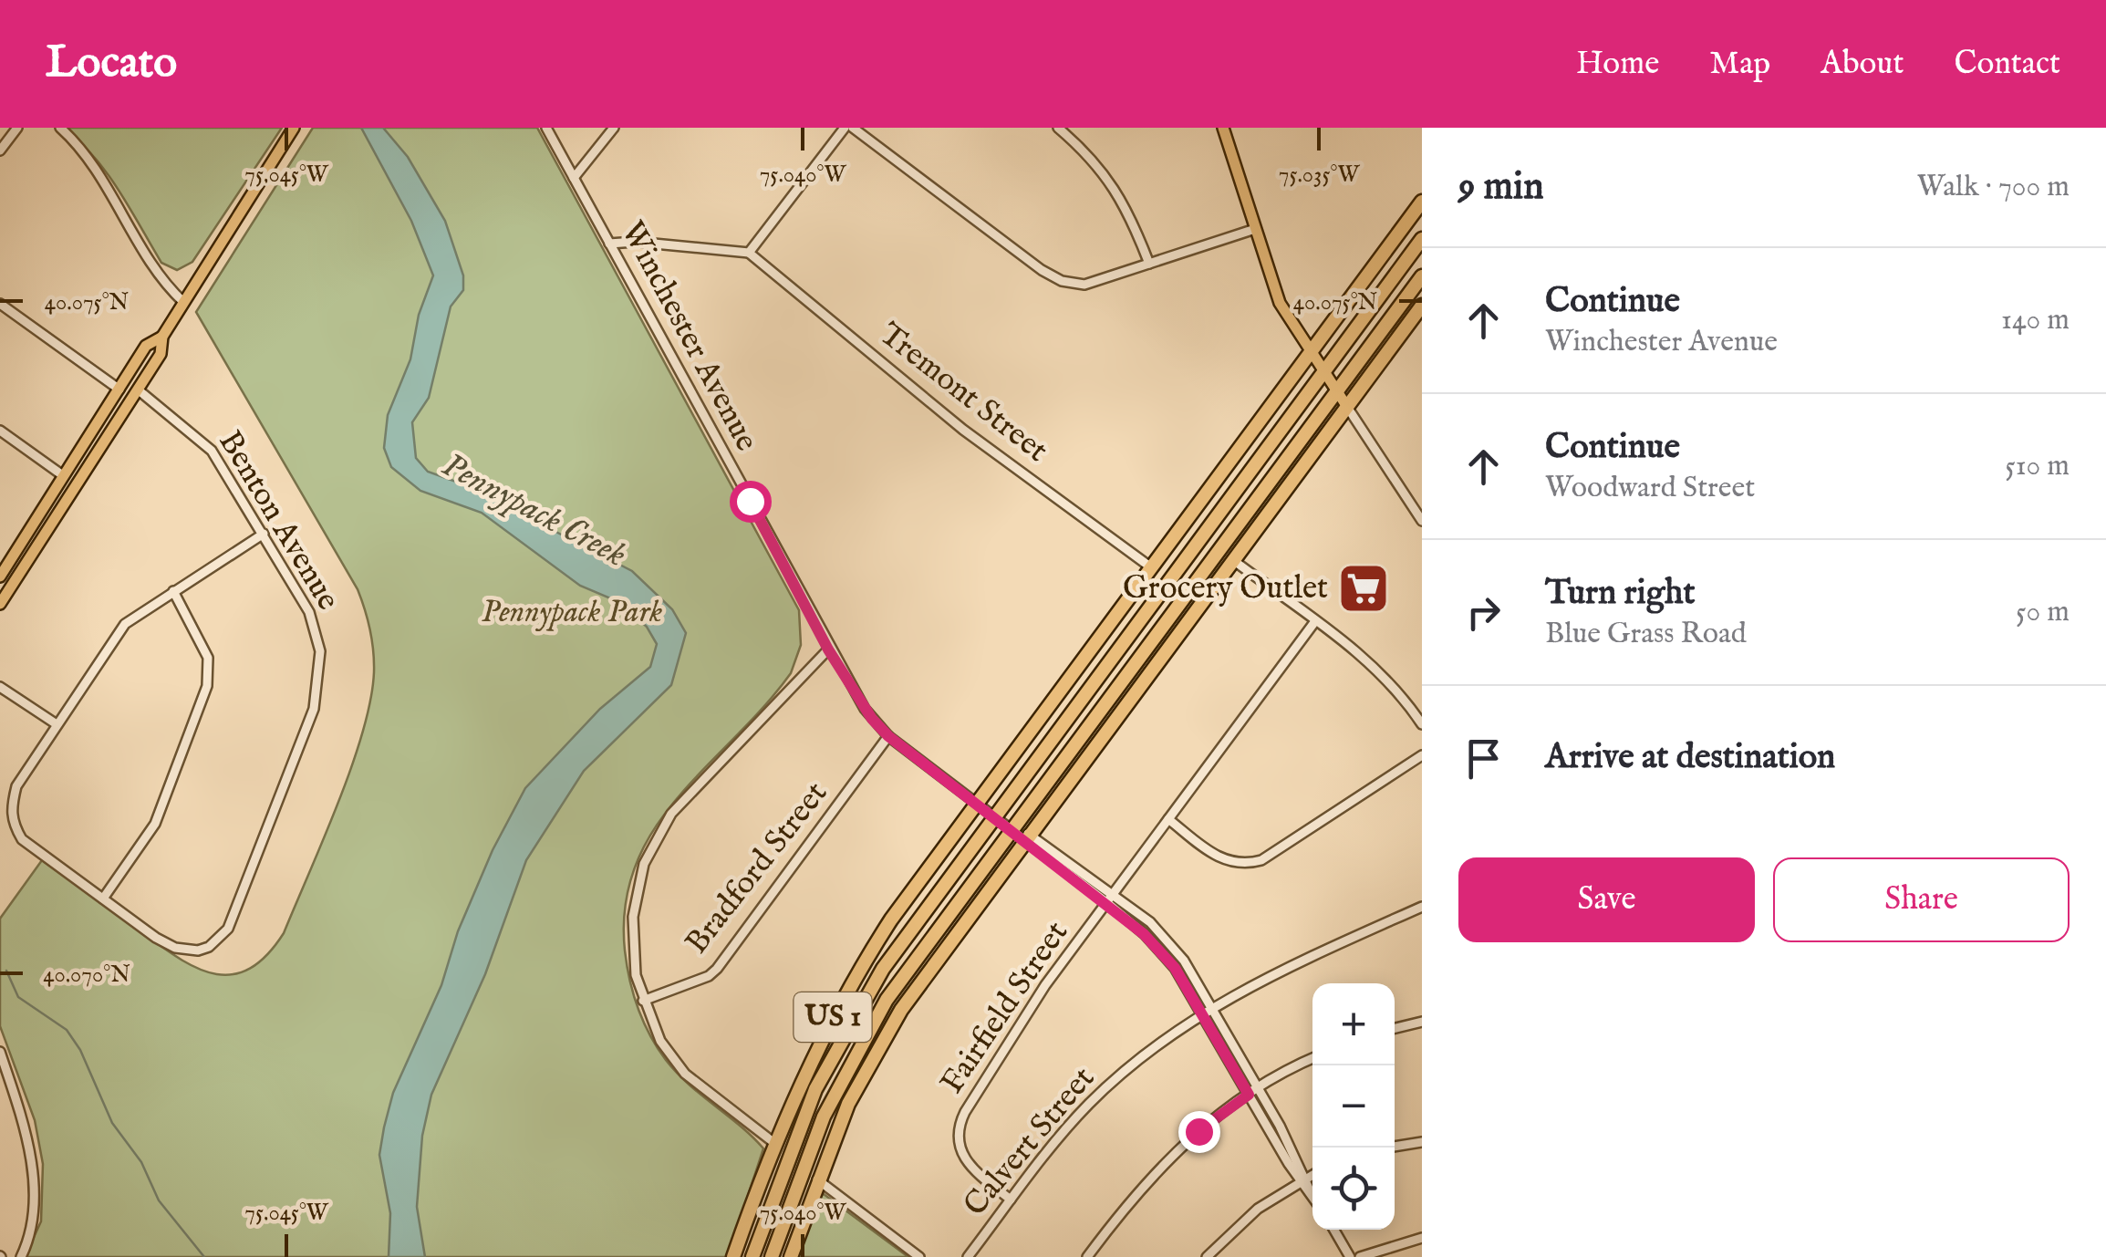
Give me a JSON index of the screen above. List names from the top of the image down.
{
  "streets": {
    "highway": ["US 1"],
    "street": [
      "Winchester Avenue",
      "Tremont Street",
      "Benton Avenue",
      "Bradford Street",
      "Fairfield Street",
      "Calvert Street"
    ]
  },
  "crossings": [
    ["Winchester Avenue", "Bradford Street"],
    ["Winchester Avenue", "Fairfield Street"],
    ["Winchester Avenue", "US 1"],
    ["Tremont Street", "US 1"],
    ["Fairfield Street", "Calvert Street"]
  ],
  "water": ["Pennypack Creek"],
  "parks": ["Pennypack Park"],
  "places": {
    "supermarket": ["Grocery Outlet"]
  },
  "page": {
    "header": "Locato",
    "nav": [
      "Home",
      "Map",
      "About",
      "Contact"
    ],
    "heading": ["9 min", "Walk · 700 m"],
    "list": [
      ["Continue", "Winchester Avenue", "140 m"],
      ["Continue", "Woodward Street", "510 m"],
      ["Turn right", "Blue Grass Road", "50 m"],
      "Arrive at destination"
    ],
    "buttons": ["Save", "Share"],
    "map_buttons": ["+", "−"]
  },
  "coordinates": [
    "75.045°W",
    "75.040°W",
    "75.035°W",
    "40.075°N",
    "40.070°N"
  ]
}
